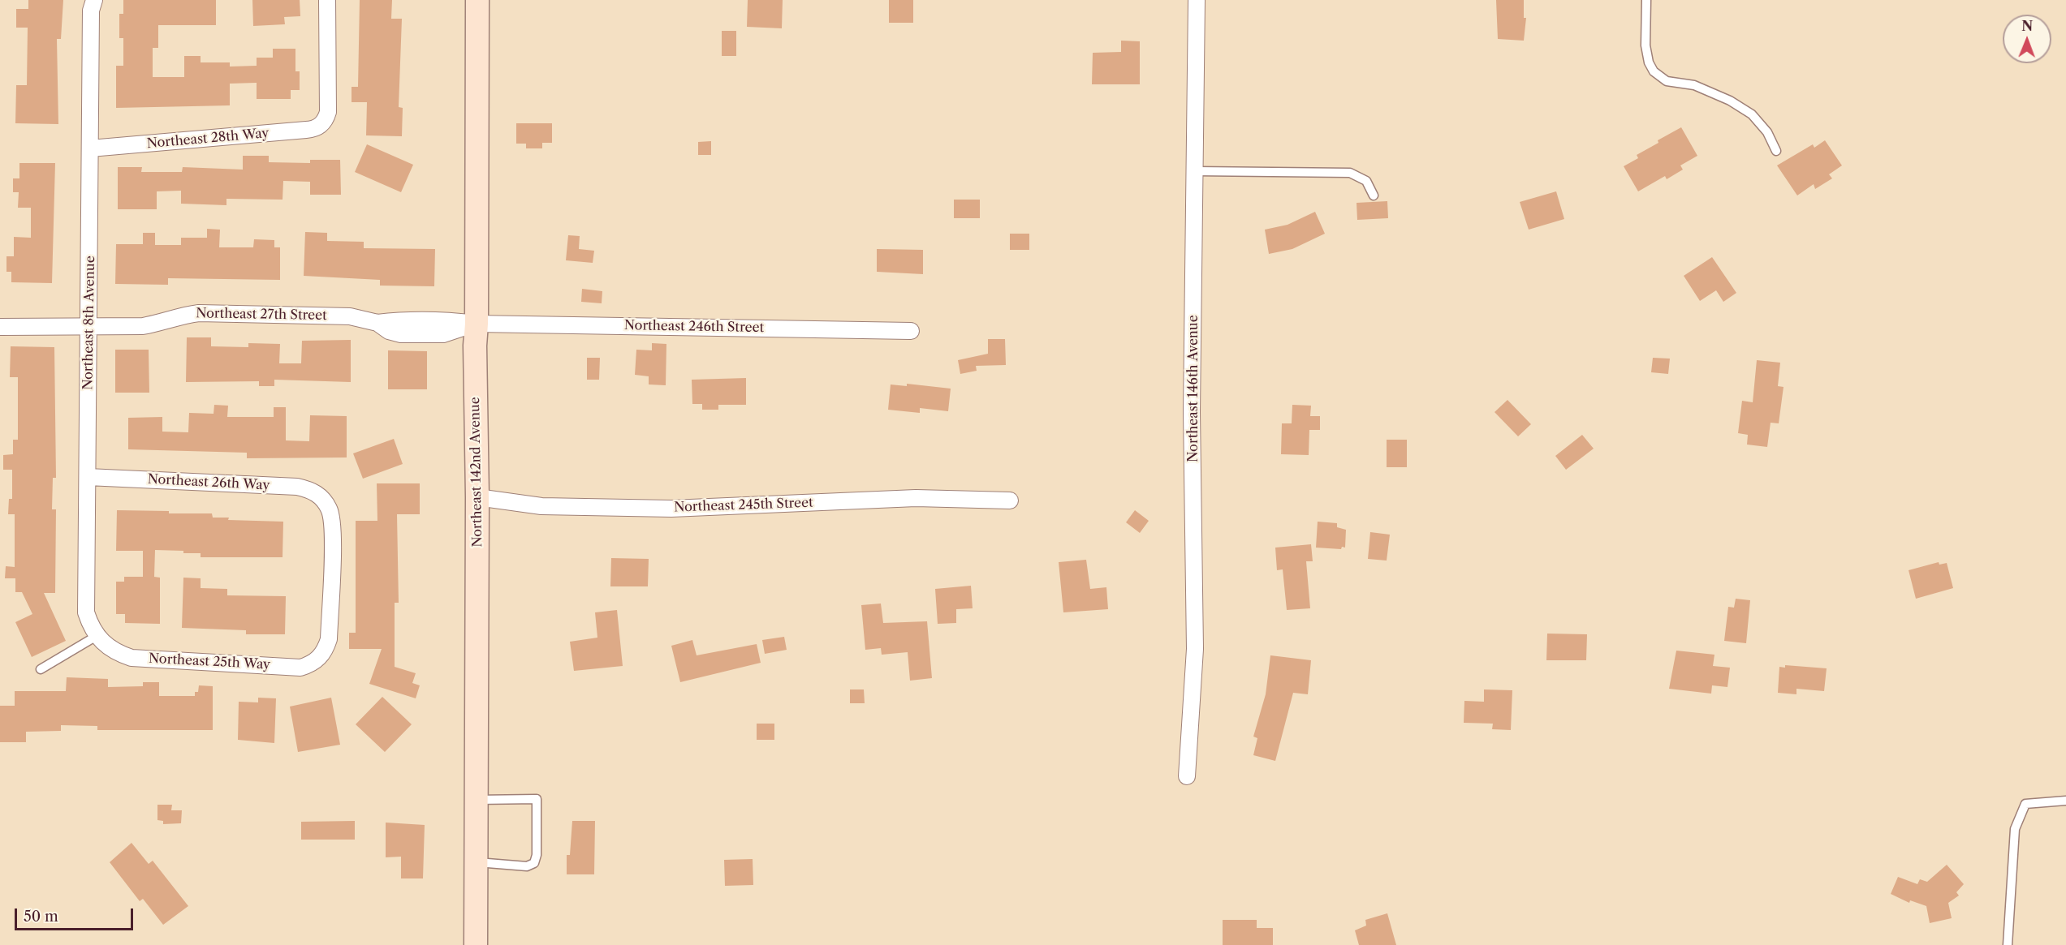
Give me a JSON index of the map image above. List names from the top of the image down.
{
  "streets": {
    "main road": ["Northeast 142nd Avenue"],
    "street": [
      "Northeast 28th Way",
      "Northeast 27th Street",
      "Northeast 8th Avenue",
      "Northeast 246th Street",
      "Northeast 146th Avenue",
      "Northeast 26th Way",
      "Northeast 245th Street",
      "Northeast 25th Way"
    ]
  },
  "crossings": [
    ["Northeast 28th Way", "Northeast 8th Avenue"],
    ["Northeast 27th Street", "Northeast 8th Avenue"],
    ["Northeast 27th Street", "Northeast 246th Street"],
    ["Northeast 27th Street", "Northeast 142nd Avenue"],
    ["Northeast 8th Avenue", "Northeast 26th Way"],
    ["Northeast 8th Avenue", "Northeast 25th Way"],
    ["Northeast 246th Street", "Northeast 142nd Avenue"],
    ["Northeast 142nd Avenue", "Northeast 245th Street"],
    ["Northeast 26th Way", "Northeast 25th Way"]
  ],
  "scale_bar": "50 m",
  "north": "top"
}
